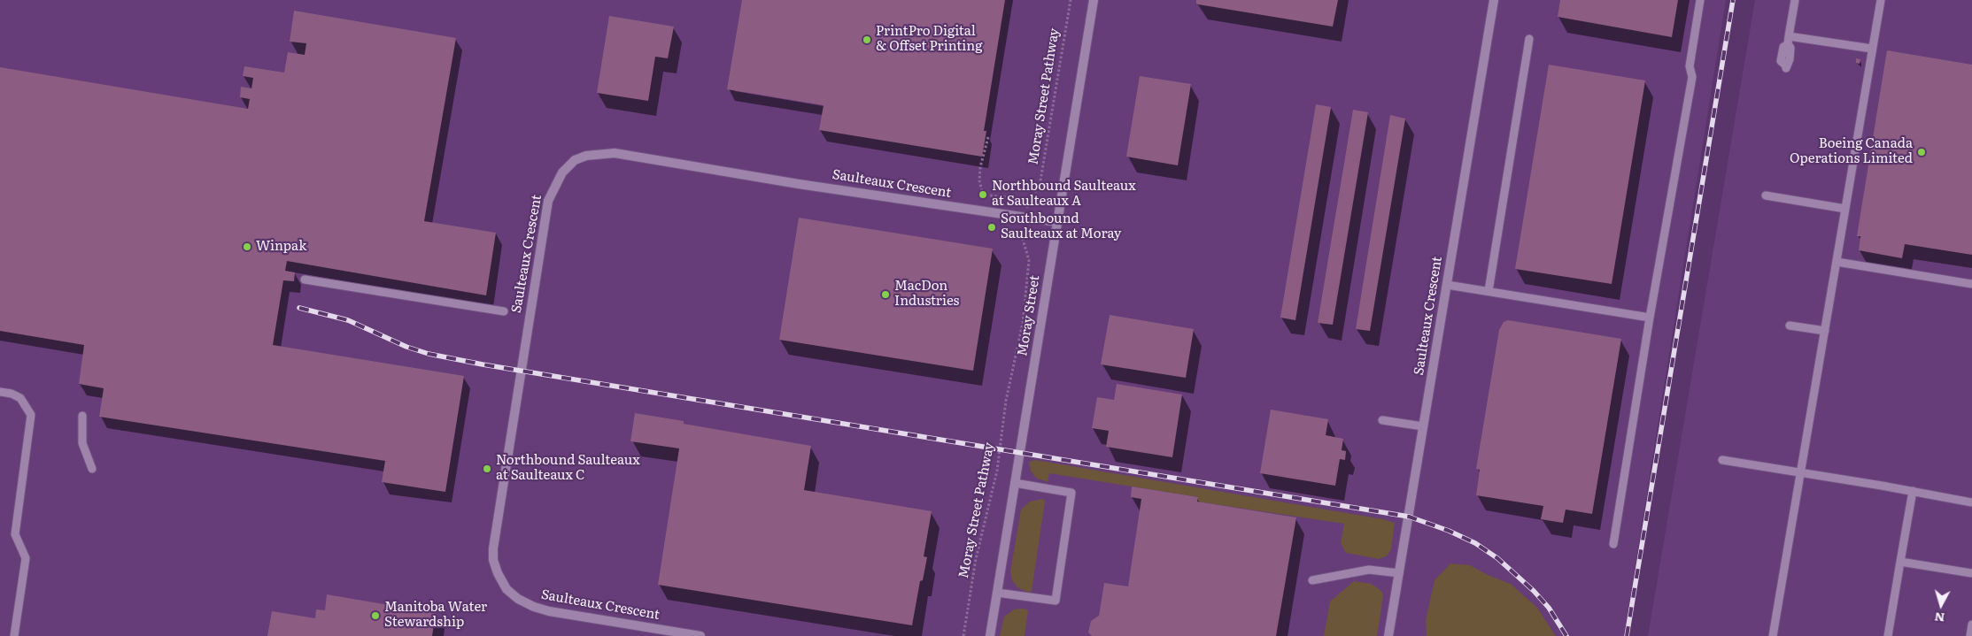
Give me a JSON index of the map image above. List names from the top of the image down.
{
  "streets": {
    "street": ["Saulteaux Crescent", "Moray Street"],
    "path": ["Moray Street Pathway"]
  },
  "crossings": [
    ["Moray Street Pathway", "Saulteaux Crescent"],
    ["Saulteaux Crescent", "Moray Street"]
  ],
  "places": [
    "PrintPro Digital & Offset Printing",
    "Boeing Canada Operations Limited",
    "Northbound Saulteaux at Saulteaux A",
    "Southbound Saulteaux at Moray",
    "Winpak",
    "MacDon Industries",
    "Northbound Saulteaux at Saulteaux C",
    "Manitoba Water Stewardship"
  ],
  "north": "bottom"
}
